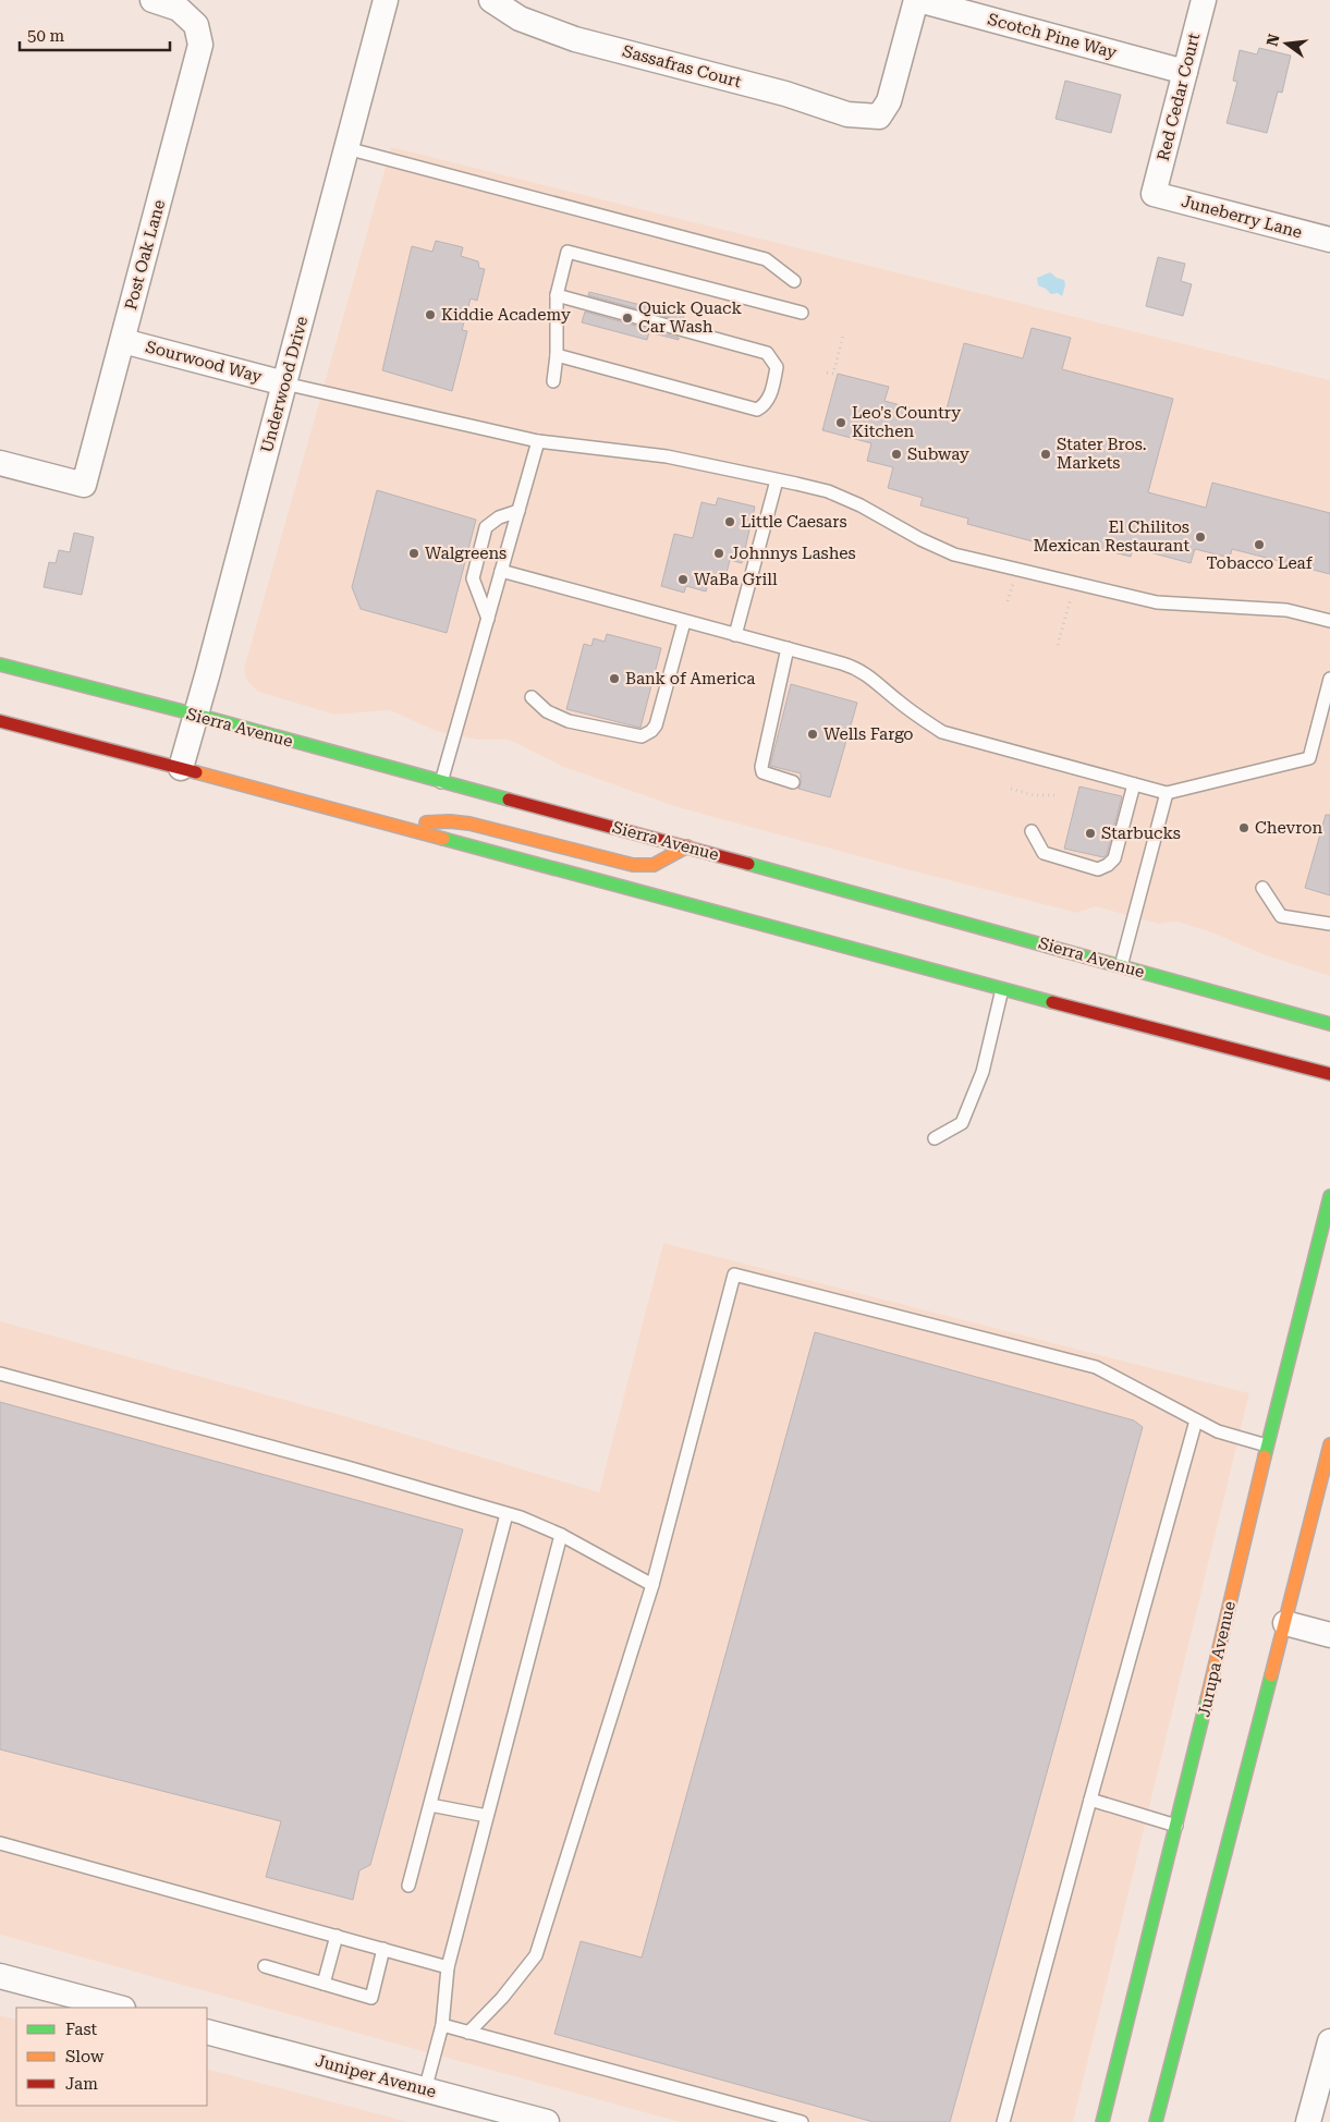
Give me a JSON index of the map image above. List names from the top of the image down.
{
  "streets": {
    "main road": ["Sierra Avenue", "Jurupa Avenue"],
    "street": [
      "Scotch Pine Way",
      "Sassafras Court",
      "Red Cedar Court",
      "Juneberry Lane",
      "Post Oak Lane",
      "Sourwood Way",
      "Underwood Drive",
      "Juniper Avenue"
    ]
  },
  "crossings": [
    ["Scotch Pine Way", "Sassafras Court"],
    ["Scotch Pine Way", "Red Cedar Court"],
    ["Red Cedar Court", "Juneberry Lane"],
    ["Post Oak Lane", "Sourwood Way"],
    ["Sourwood Way", "Underwood Drive"],
    ["Underwood Drive", "Sierra Avenue"]
  ],
  "places": [
    "Kiddie Academy",
    "Quick Quack Car Wash",
    "Leo's Country Kitchen",
    "Subway",
    "Stater Bros. Markets",
    "Little Caesars",
    "El Chilitos Mexican Restaurant",
    "Tobacco Leaf",
    "Walgreens",
    "Johnnys Lashes",
    "WaBa Grill",
    "Bank of America",
    "Wells Fargo",
    "Chevron",
    "Starbucks"
  ],
  "legend": ["Fast", "Slow", "Jam"],
  "scale_bar": "50 m",
  "north": "left"
}
